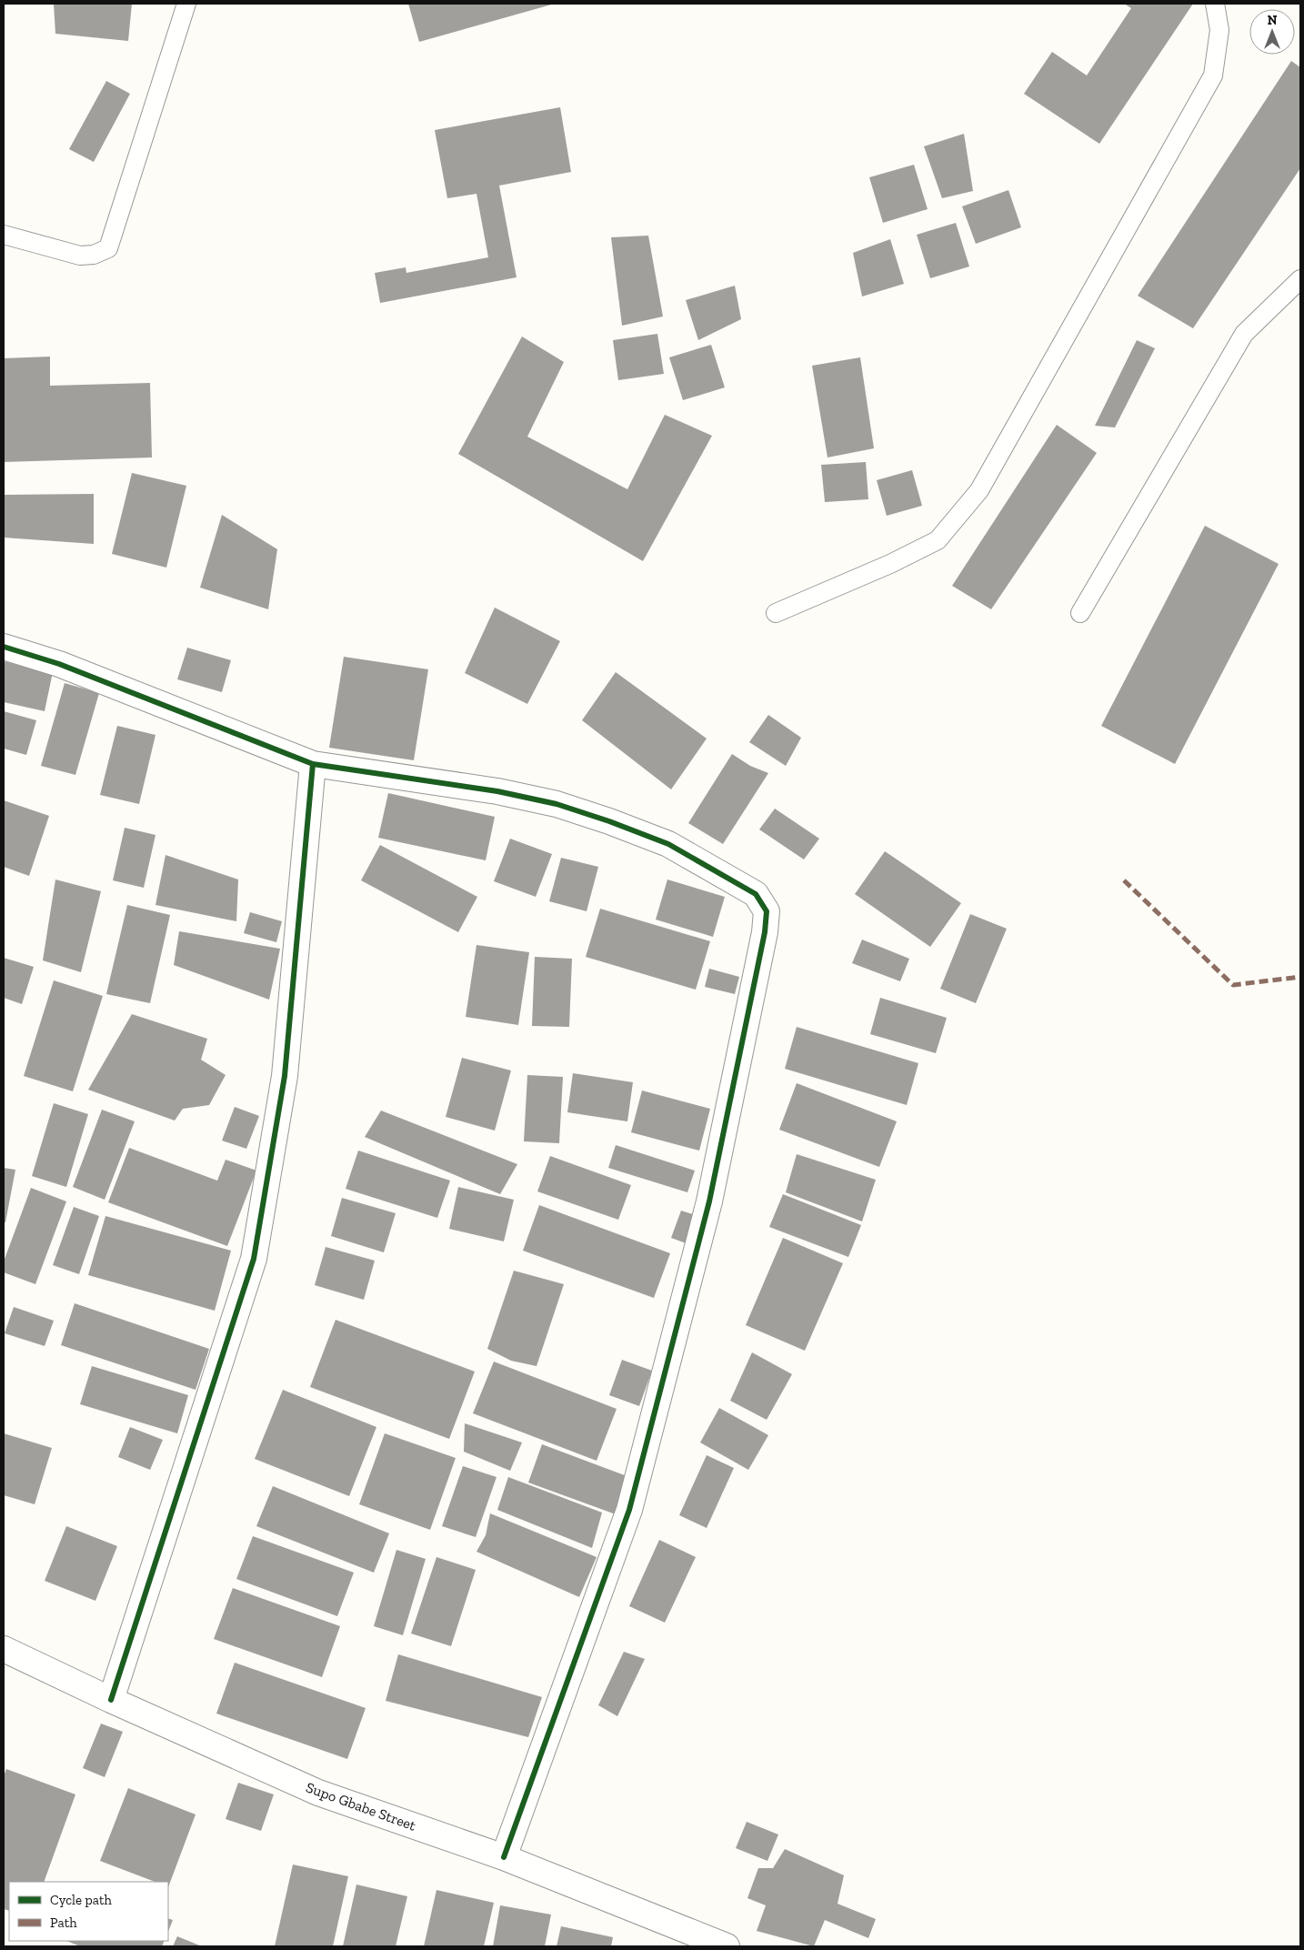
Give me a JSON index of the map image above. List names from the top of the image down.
{
  "streets": {
    "street": ["Supo Gbabe Street"]
  },
  "legend": ["Cycle path", "Path"],
  "north": "top"
}
